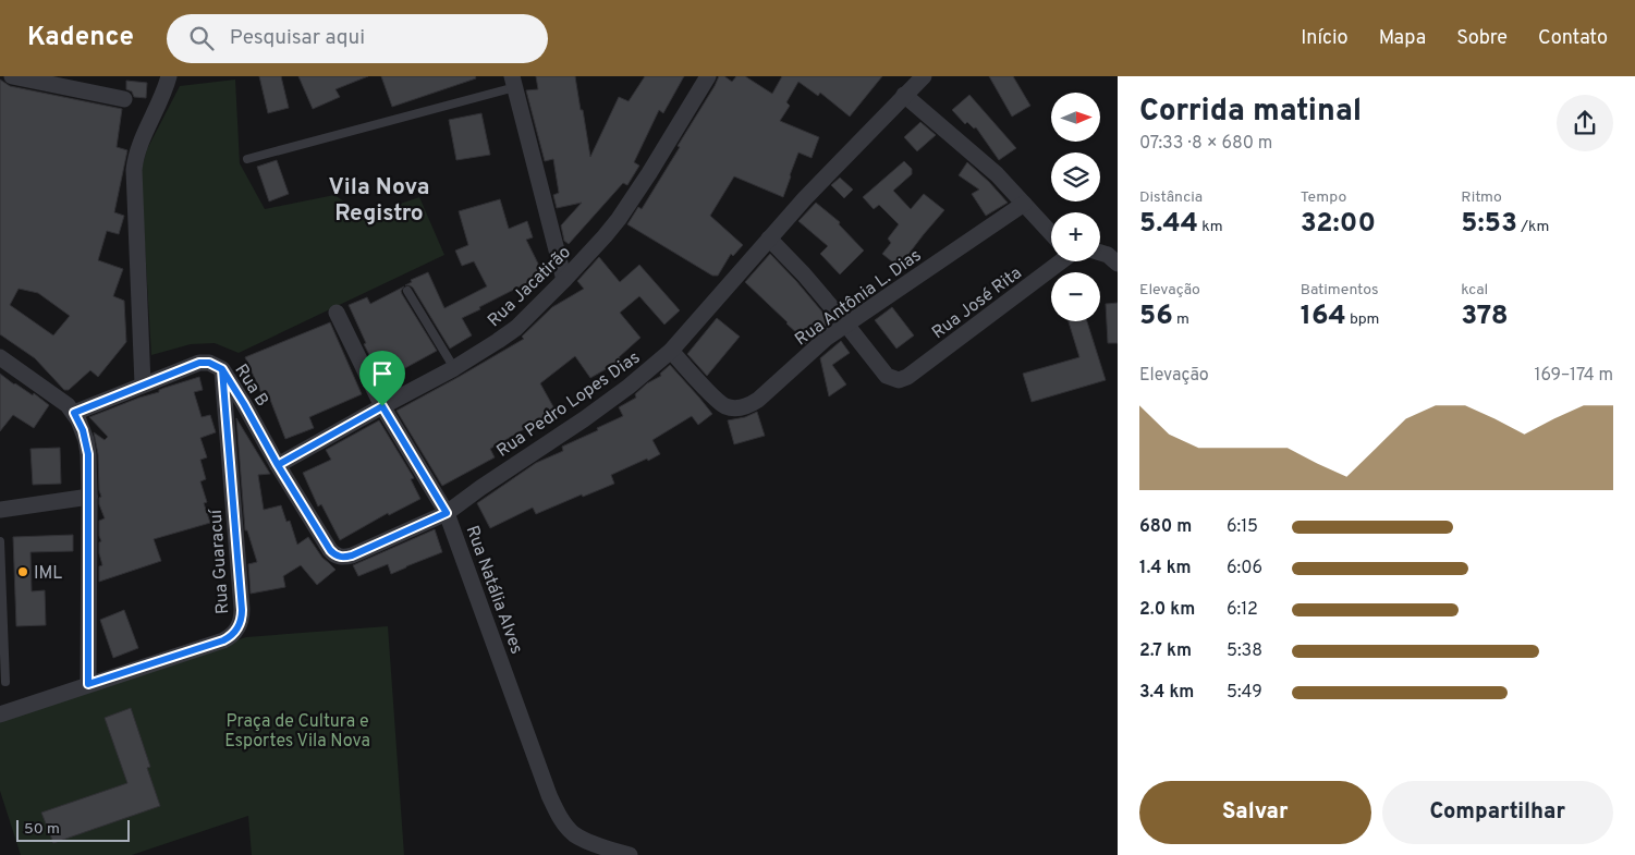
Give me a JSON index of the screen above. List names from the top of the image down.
{
  "streets": {
    "street": [
      "Rua Jacatirão",
      "Rua Antônia L. Dias",
      "Rua José Rita",
      "Rua B",
      "Rua Pedro Lopes Dias",
      "Rua Guaracuí",
      "Rua Natália Alves"
    ]
  },
  "crossings": [
    ["Rua Jacatirão", "Rua B"],
    ["Rua Jacatirão", "Rua Pedro Lopes Dias"],
    ["Rua Jacatirão", "Rua Natália Alves"],
    ["Rua Antônia L. Dias", "Rua José Rita"],
    ["Rua Antônia L. Dias", "Rua Pedro Lopes Dias"],
    ["Rua B", "Rua Pedro Lopes Dias"],
    ["Rua B", "Rua Guaracuí"],
    ["Rua Pedro Lopes Dias", "Rua Natália Alves"]
  ],
  "districts": ["Vila Nova Registro"],
  "parks": ["Praça de Cultura e Esportes Vila Nova"],
  "places": ["IML"],
  "scale_bar": "50 m",
  "north": "right",
  "page": {
    "header": "Kadence",
    "search": "Pesquisar aqui",
    "nav": [
      "Início",
      "Mapa",
      "Sobre",
      "Contato"
    ],
    "heading": ["Corrida matinal", "07:33 · 8 × 680 m"],
    "map_buttons": ["+", "−"],
    "stats": [
      ["Distância", "5.44 km"],
      ["Tempo", "32:00"],
      ["Ritmo", "5:53 /km"],
      ["Elevação", "56 m"],
      ["Batimentos", "164 bpm"],
      ["kcal", "378"]
    ],
    "chart": ["Elevação", "169–174 m"],
    "list": [
      {
        "name": "680 m",
        "note": "6:15"
      },
      {
        "name": "1.4 km",
        "note": "6:06"
      },
      {
        "name": "2.0 km",
        "note": "6:12"
      },
      {
        "name": "2.7 km",
        "note": "5:38"
      },
      {
        "name": "3.4 km",
        "note": "5:49"
      }
    ],
    "buttons": ["Salvar", "Compartilhar"],
    "scale": "50 m"
  }
}
